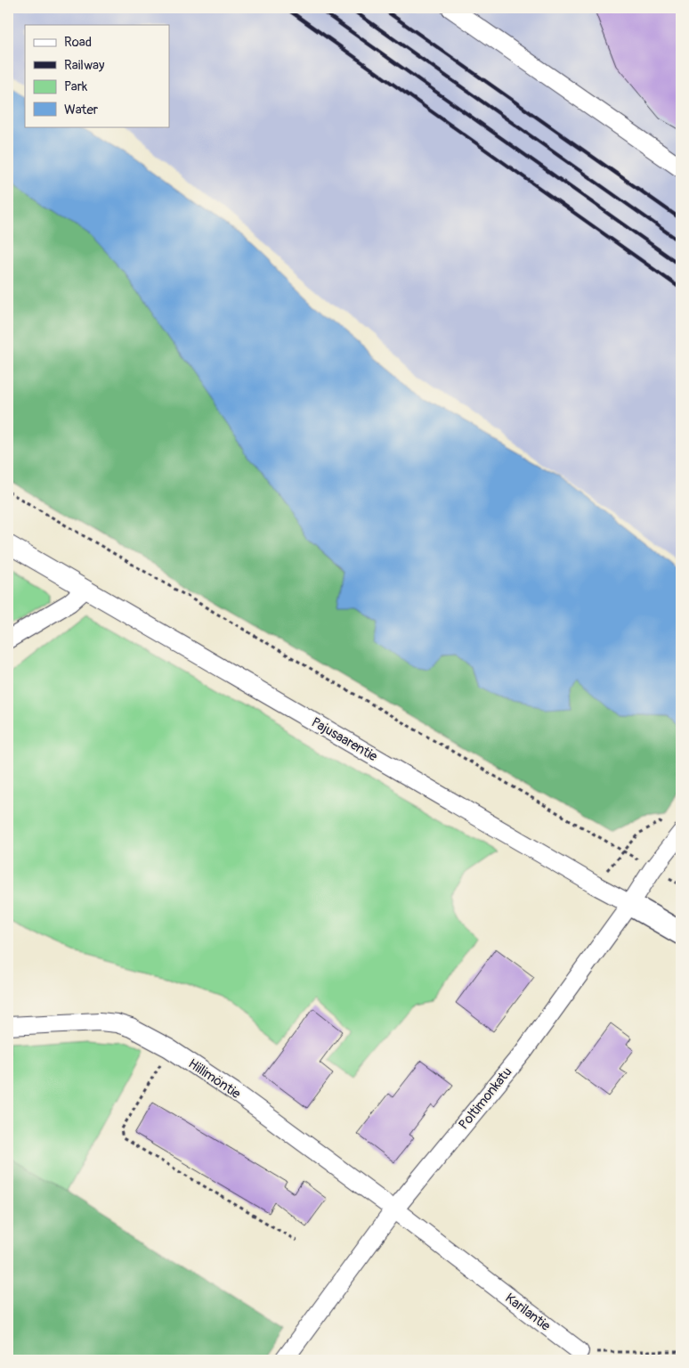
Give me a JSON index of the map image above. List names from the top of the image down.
{
  "streets": {
    "street": [
      "Pajusaarentie",
      "Hiilimöntie",
      "Poltimonkatu",
      "Karilantie"
    ]
  },
  "crossings": [
    ["Pajusaarentie", "Poltimonkatu"],
    ["Hiilimöntie", "Poltimonkatu"],
    ["Hiilimöntie", "Karilantie"],
    ["Poltimonkatu", "Karilantie"]
  ],
  "legend": [
    "Road",
    "Railway",
    "Park",
    "Water"
  ]
}
